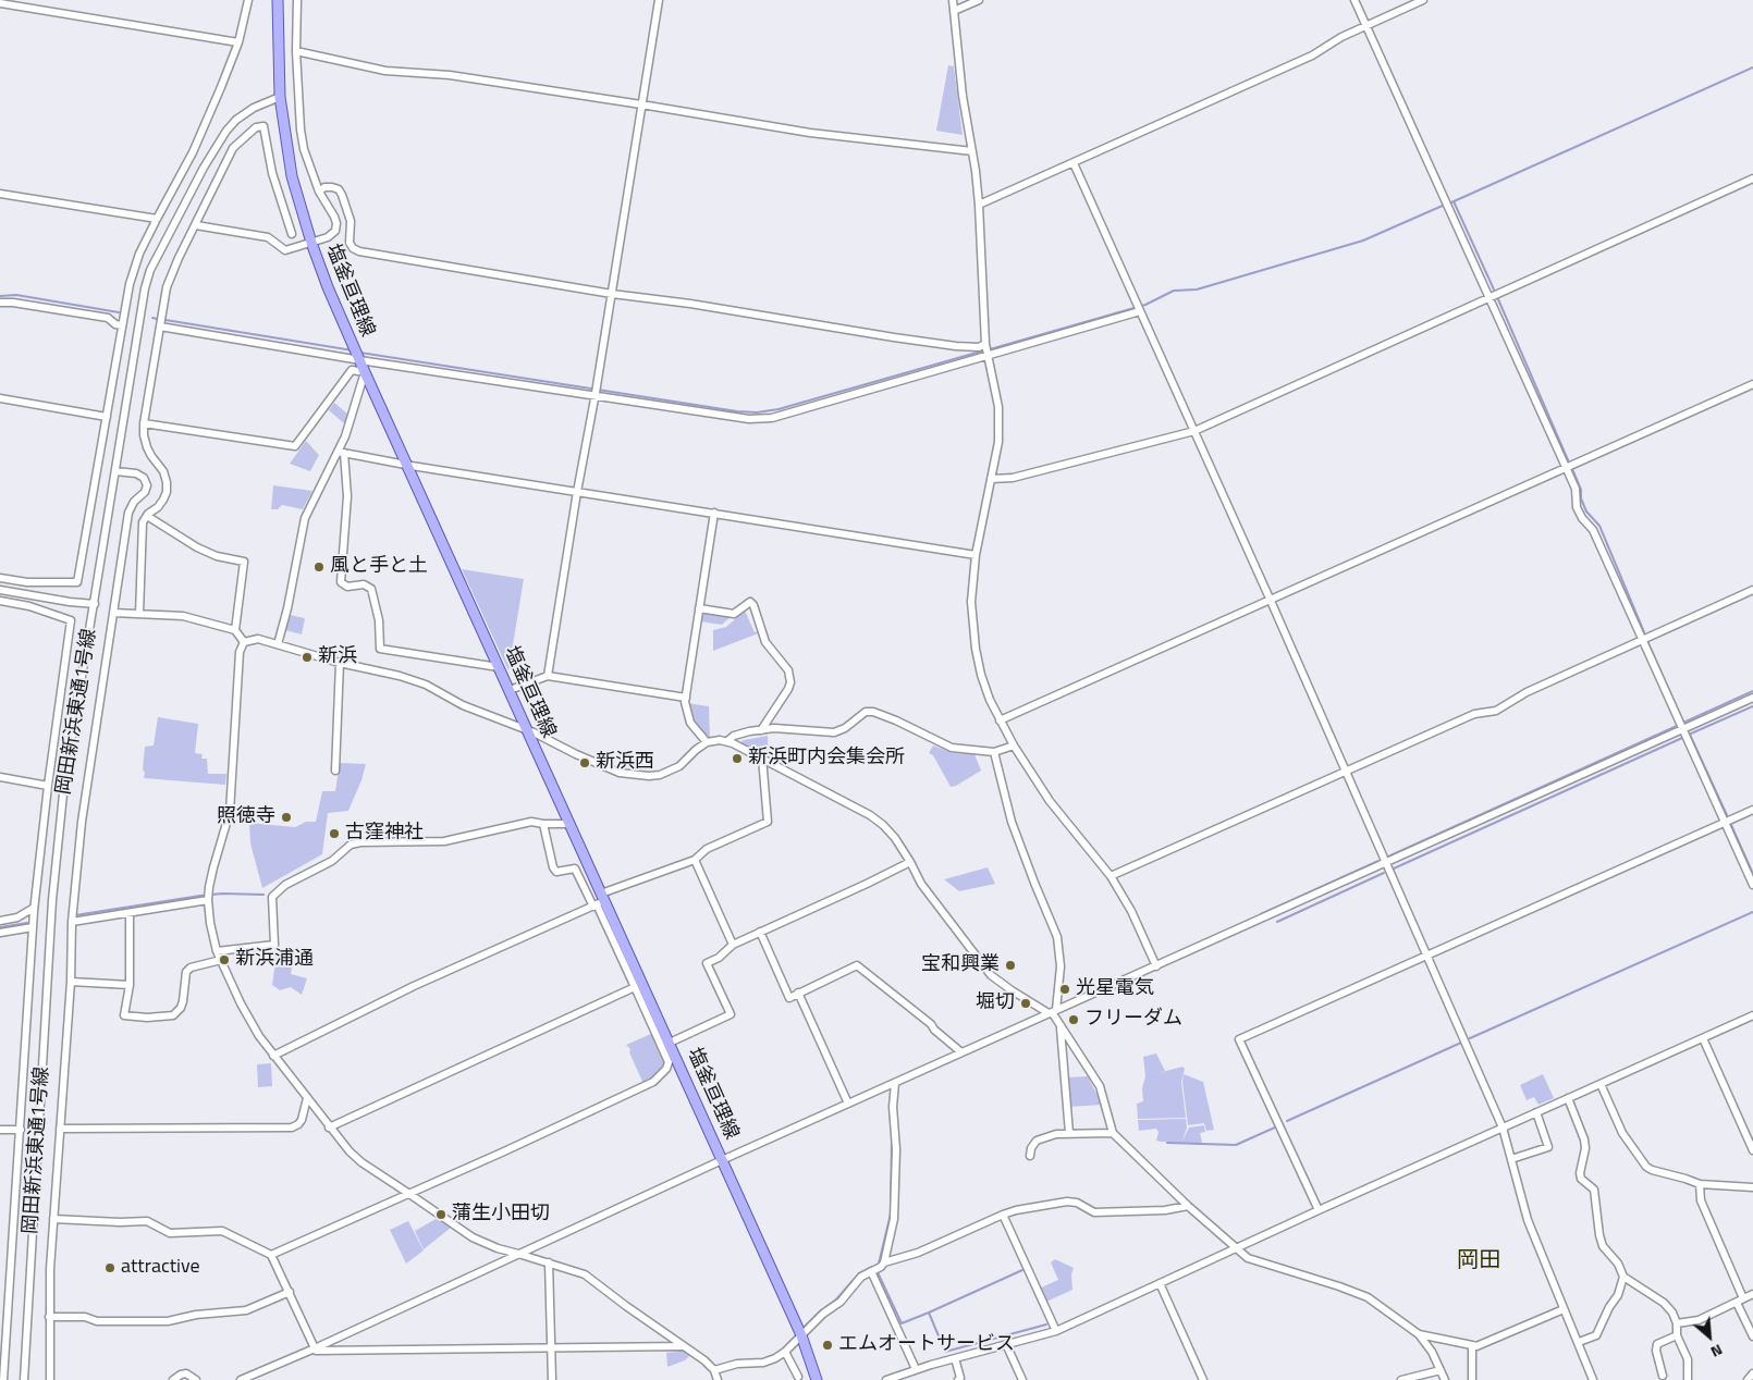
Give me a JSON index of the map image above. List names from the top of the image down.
{
  "streets": {
    "main road": ["塩釜亘理線"],
    "street": ["岡田新浜東通1号線"]
  },
  "crossings": [
    ["塩釜亘理線", "岡田新浜東通1号線"]
  ],
  "districts": ["岡田"],
  "places": [
    "風と手と土",
    "新浜",
    "新浜町内会集会所",
    "新浜西",
    "照徳寺",
    "古窪神社",
    "新浜浦通",
    "宝和興業",
    "光星電気",
    "堀切",
    "フリーダム",
    "蒲生小田切",
    "attractive",
    "エムオートサービス"
  ],
  "north": "bottom right"
}
